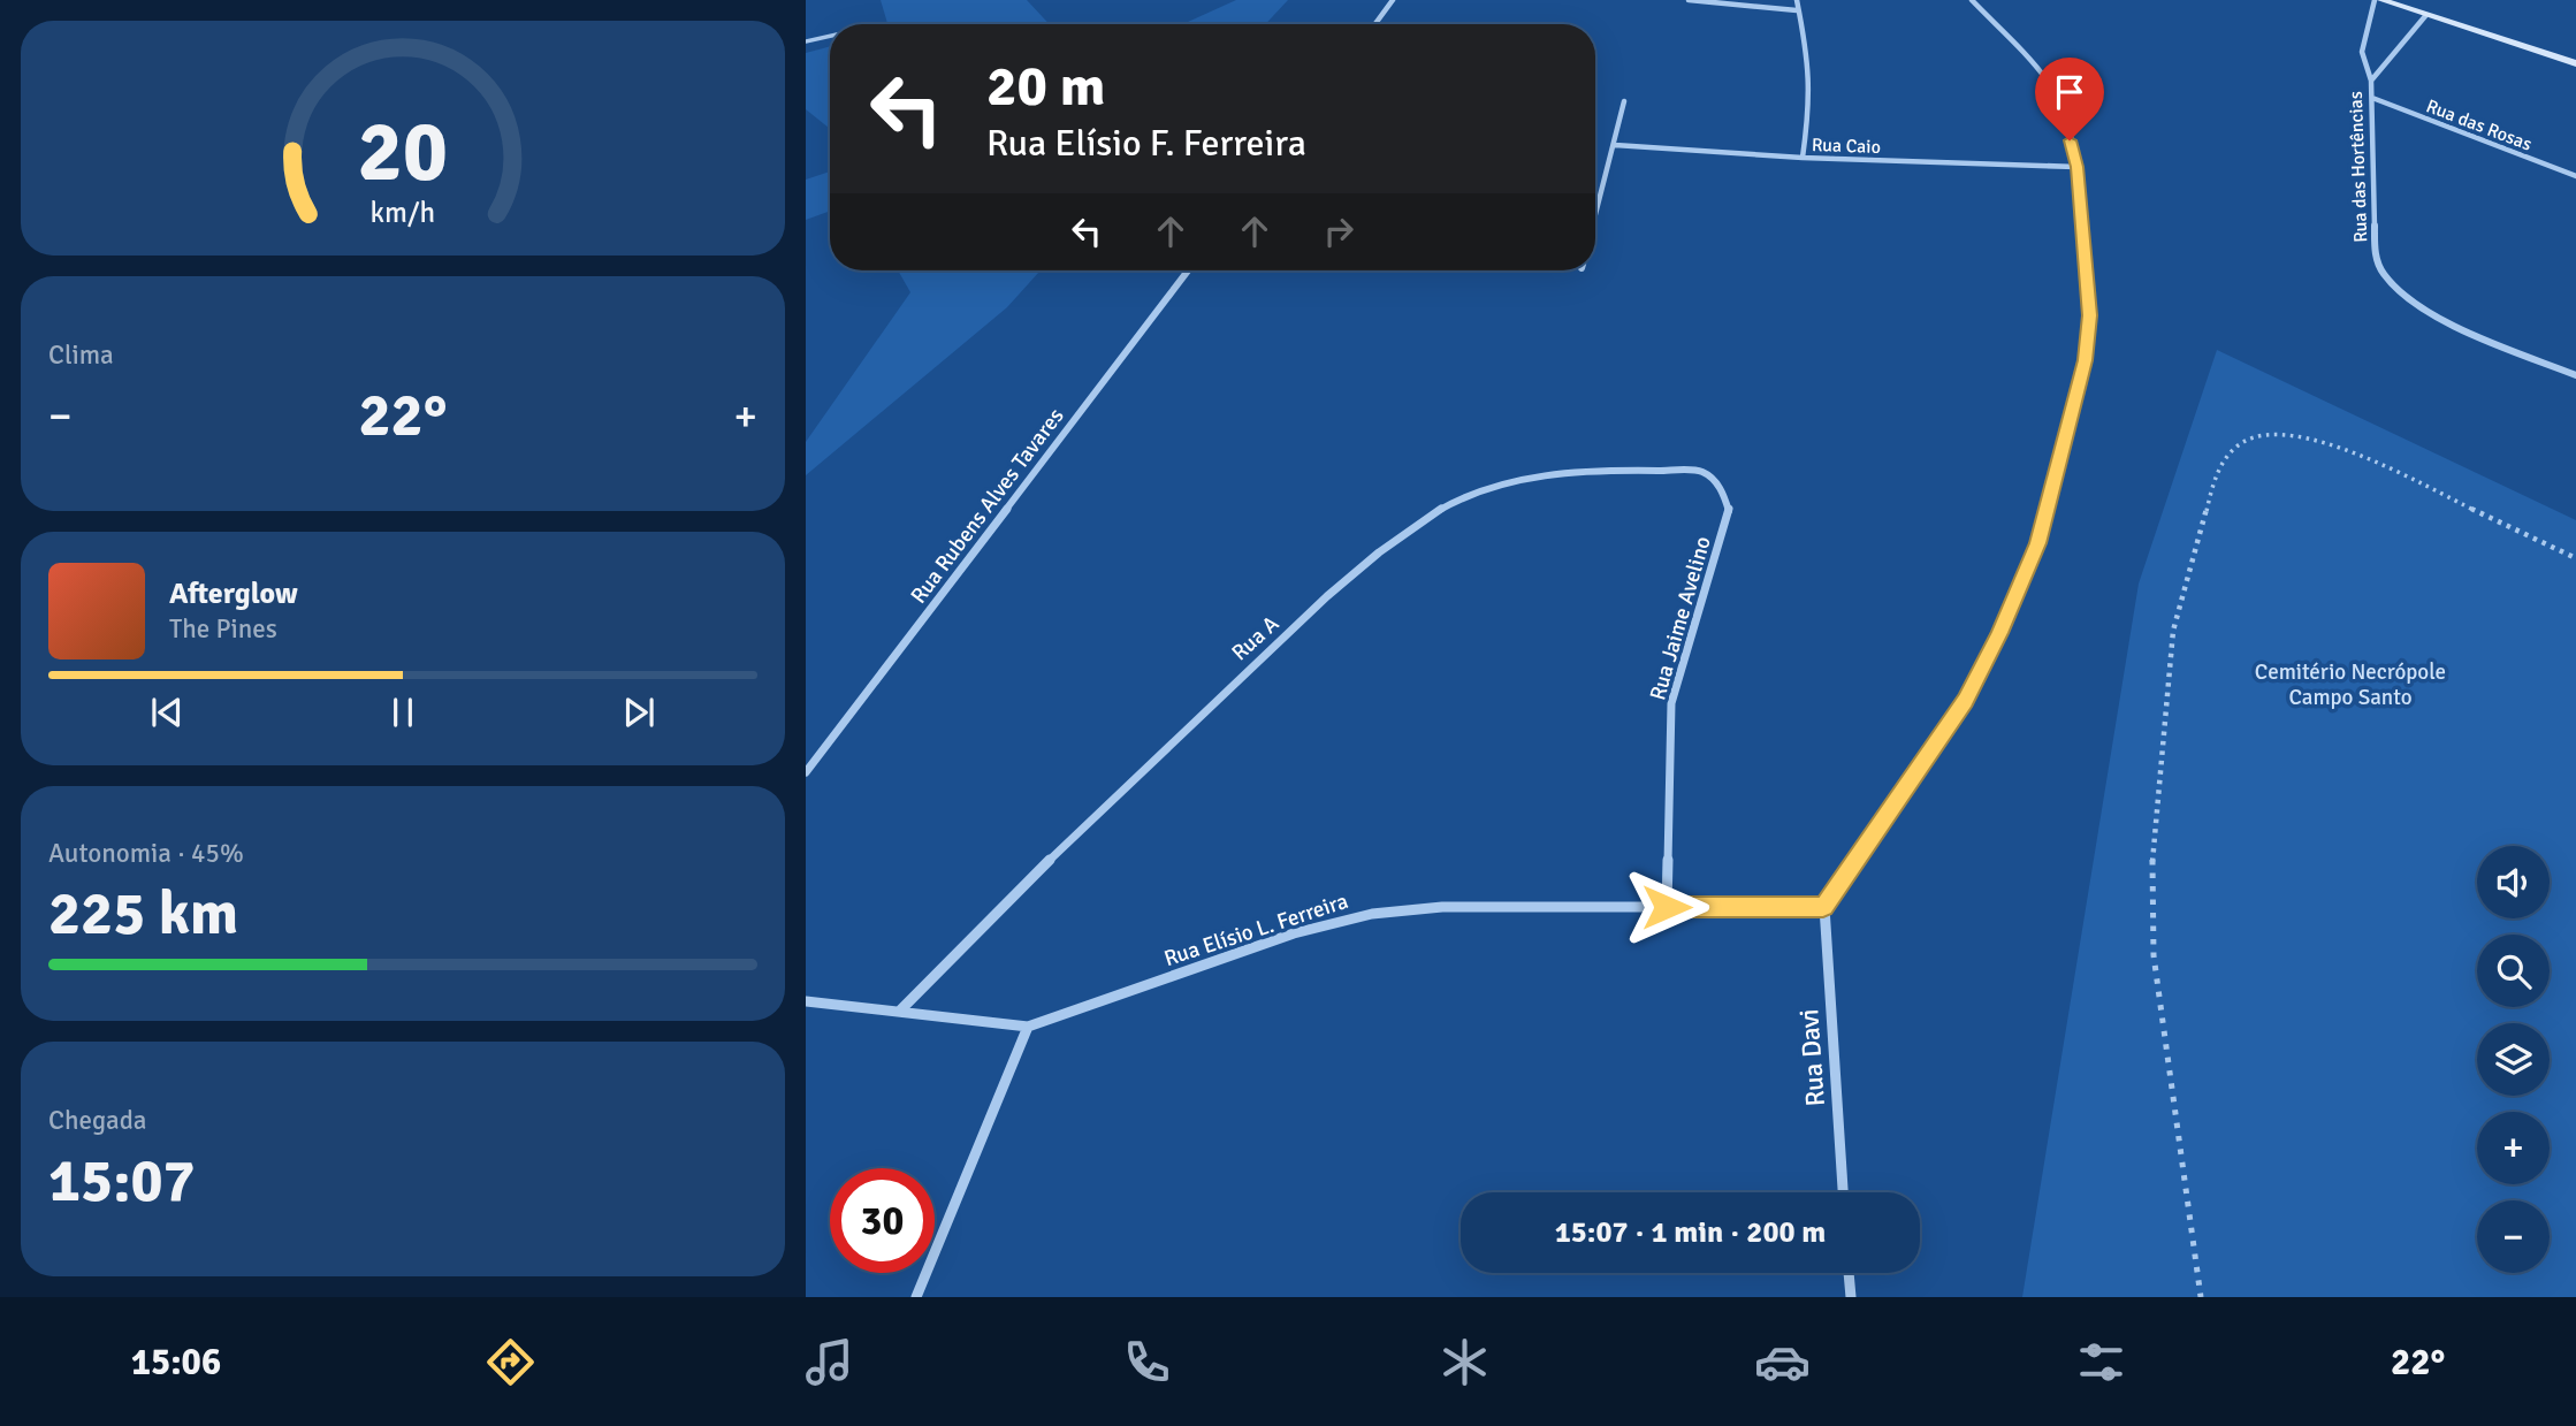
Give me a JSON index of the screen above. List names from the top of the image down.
{
  "streets": {
    "street": [
      "Rua das Rosas",
      "Rua Caio",
      "Rua das Hortências",
      "Rua Rubens Alves Tavares",
      "Rua Jaime Avelino",
      "Rua A",
      "Rua Elísio L. Ferreira",
      "Rua Davi"
    ]
  },
  "crossings": [
    ["Rua das Rosas", "Rua das Hortências"],
    ["Rua Jaime Avelino", "Rua A"],
    ["Rua Jaime Avelino", "Rua Elísio L. Ferreira"],
    ["Rua A", "Rua Elísio L. Ferreira"],
    ["Rua Elísio L. Ferreira", "Rua Davi"]
  ],
  "parks": ["Cemitério Necrópole Campo Santo"],
  "page": {
    "turn": ["20 m", "Rua Elísio F. Ferreira"],
    "tile": [
      "Clima",
      ["Autonomia · 45%", "225 km"],
      ["Chegada", "15:07"]
    ],
    "heat": ["−", "22°", "+"],
    "song": ["Afterglow", "The Pines"],
    "map_buttons": ["+", "−"],
    "limit": "30",
    "trip": "15:07 · 1 min · 200 m",
    "tabs": ["15:06", "22°"],
    "gauge": ["20", "km/h"]
  }
}
